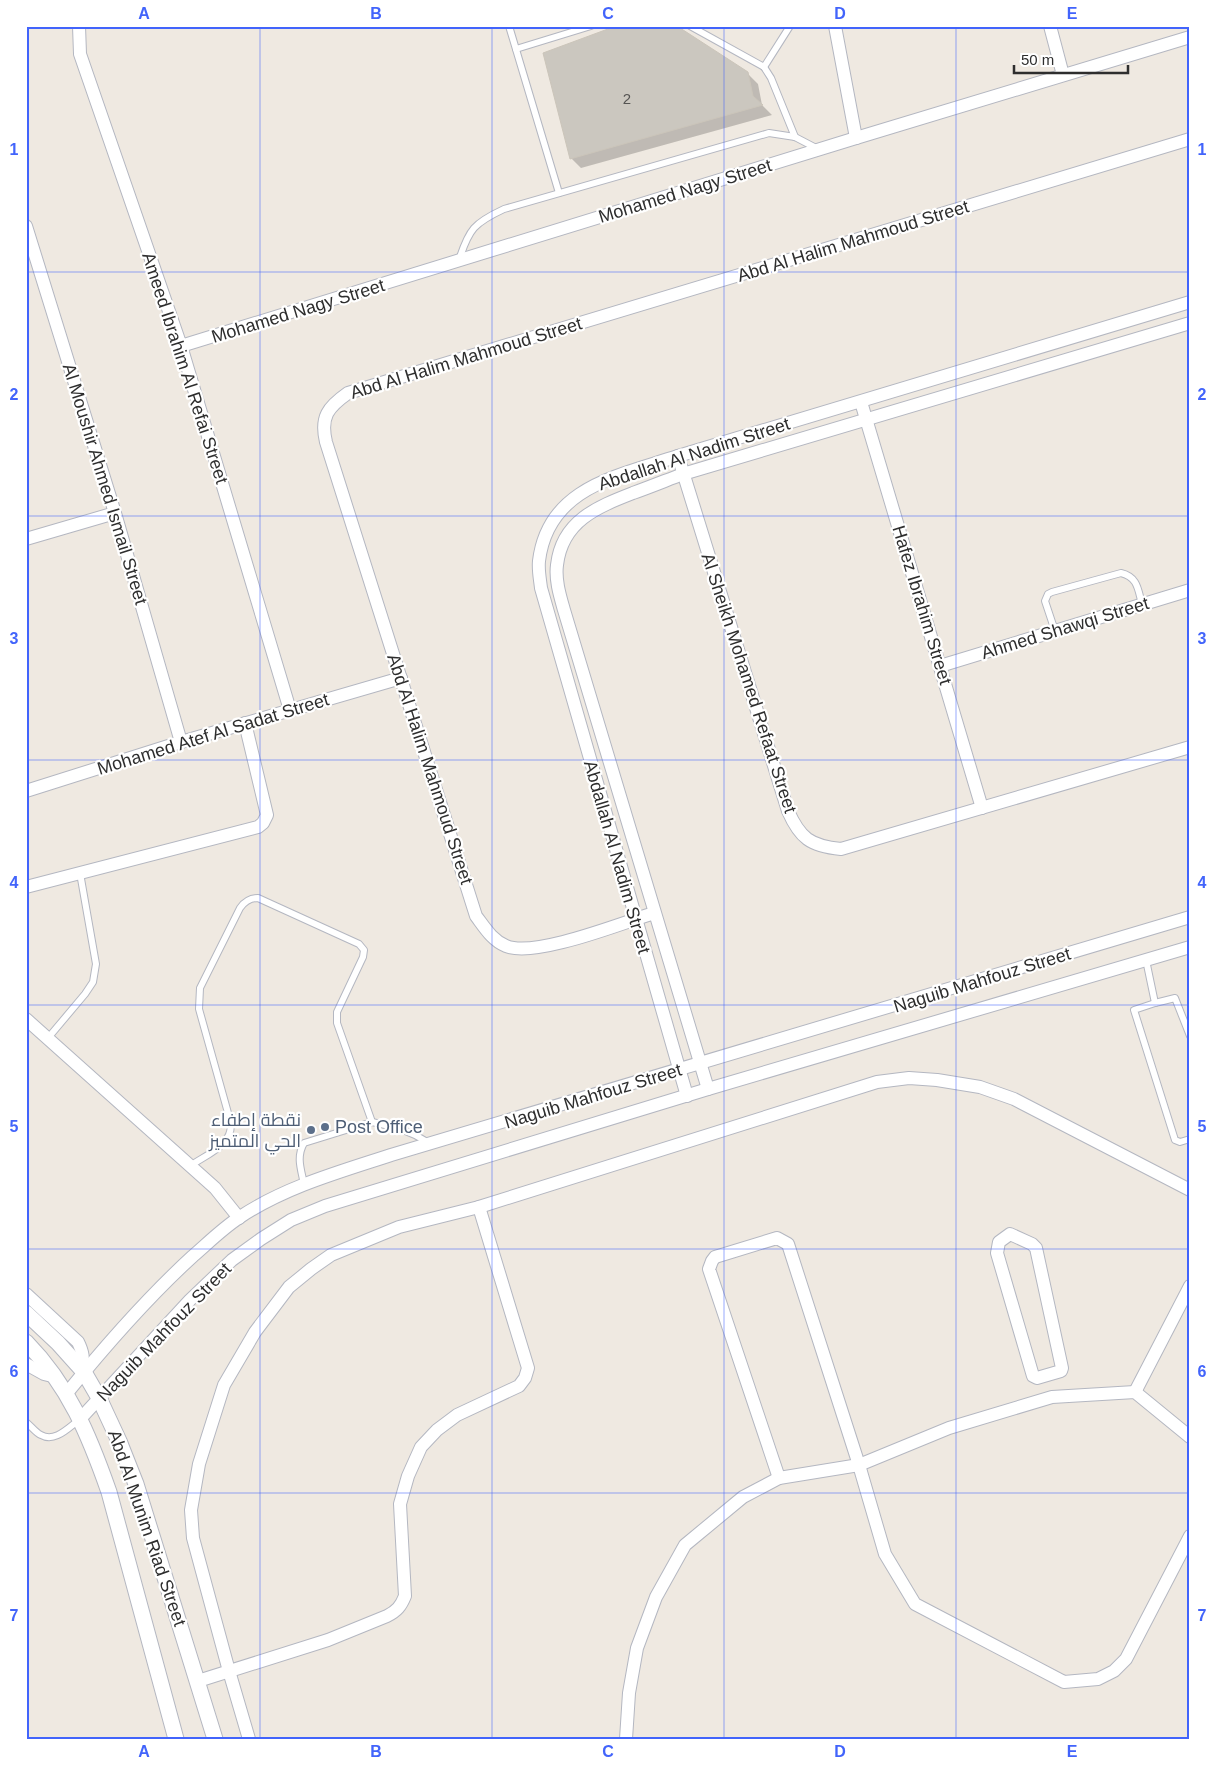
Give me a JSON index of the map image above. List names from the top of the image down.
{
  "streets": {
    "street": [
      "Mohamed Nagy Street",
      "Abd Al Halim Mahmoud Street",
      "Ameed Ibrahim Al Refai Street",
      "Abdallah Al Nadim Street",
      "Al Moushir Ahmed Ismail Street",
      "Hafez Ibrahim Street",
      "Ahmed Shawqi Street",
      "Al Sheikh Mohamed Refaat Street",
      "Mohamed Atef Al Sadat Street",
      "Naguib Mahfouz Street",
      "Abd Al Munim Riad Street"
    ]
  },
  "crossings": [
    ["Mohamed Nagy Street", "Ameed Ibrahim Al Refai Street"],
    ["Abd Al Halim Mahmoud Street", "Abdallah Al Nadim Street"],
    ["Abd Al Halim Mahmoud Street", "Mohamed Atef Al Sadat Street"],
    ["Ameed Ibrahim Al Refai Street", "Mohamed Atef Al Sadat Street"],
    ["Abdallah Al Nadim Street", "Hafez Ibrahim Street"],
    ["Abdallah Al Nadim Street", "Al Sheikh Mohamed Refaat Street"],
    ["Abdallah Al Nadim Street", "Naguib Mahfouz Street"],
    ["Al Moushir Ahmed Ismail Street", "Mohamed Atef Al Sadat Street"],
    ["Hafez Ibrahim Street", "Ahmed Shawqi Street"],
    ["Hafez Ibrahim Street", "Al Sheikh Mohamed Refaat Street"],
    ["Naguib Mahfouz Street", "Abd Al Munim Riad Street"]
  ],
  "places": ["Post Office", "نقطة إطفاء الحي المتميز"],
  "house_numbers": ["2"],
  "scale_bar": "50 m",
  "grid": {
    "columns": [
      "A",
      "B",
      "C",
      "D",
      "E"
    ],
    "rows": [
      "1",
      "2",
      "3",
      "4",
      "5",
      "6",
      "7"
    ]
  }
}
